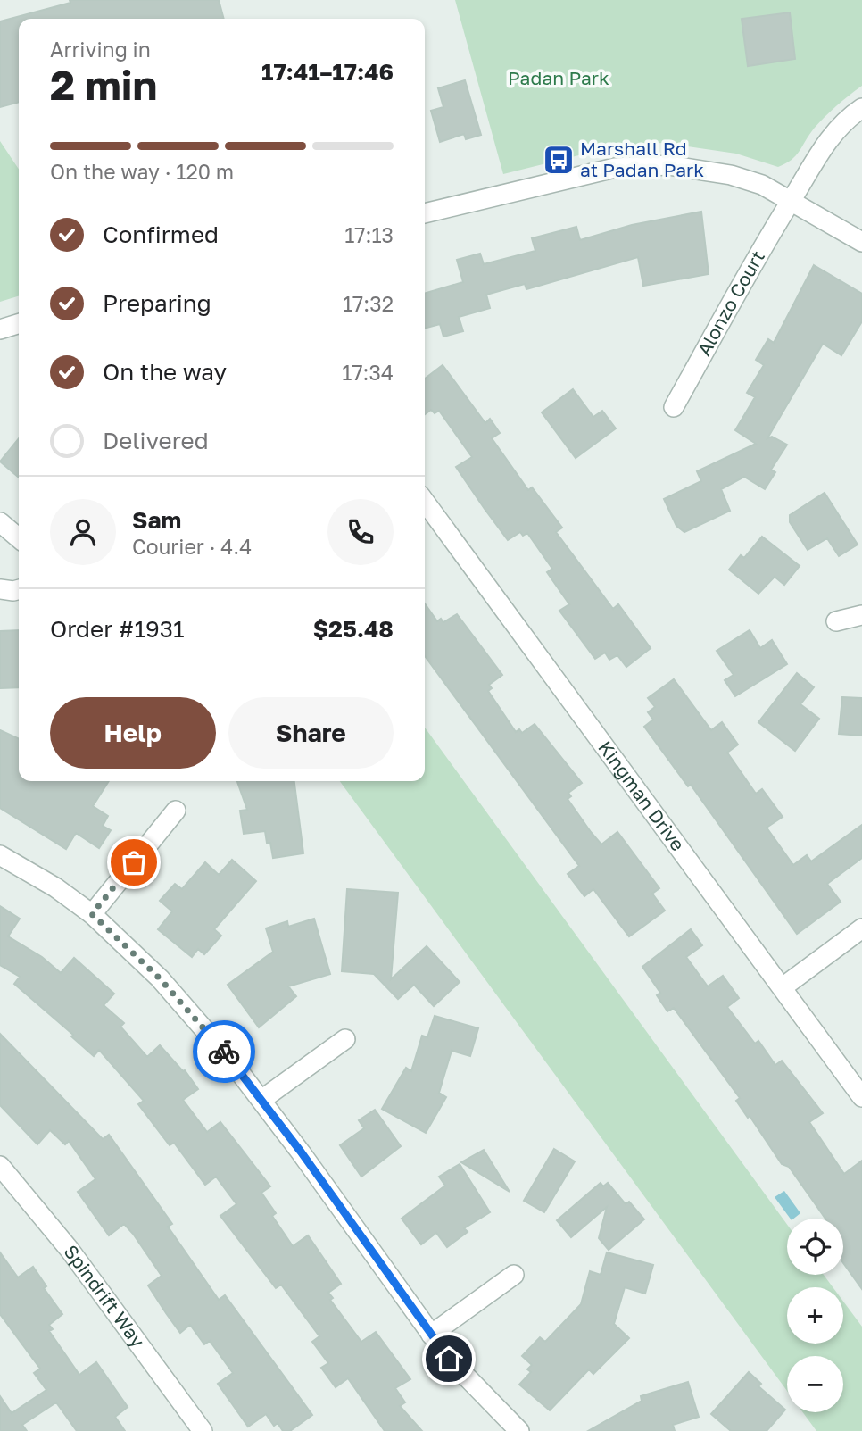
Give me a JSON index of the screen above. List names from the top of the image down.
{
  "streets": {
    "street": ["Alonzo Court", "Kingman Drive", "Spindrift Way"]
  },
  "parks": ["Padan Park"],
  "places": {
    "bus stop": ["Marshall Rd at Padan Park"]
  },
  "page": {
    "heading": ["2 min", "Arriving in", "17:41–17:46"],
    "panel": [
      "Sam",
      "Courier · 4.4",
      "Order #1931",
      "$25.48"
    ],
    "bar": "On the way · 120 m",
    "list": [
      ["Confirmed", "17:13"],
      ["Preparing", "17:32"],
      ["On the way", "17:34"],
      "Delivered"
    ],
    "buttons": ["Help", "Share"],
    "map_buttons": ["+", "−"]
  }
}
